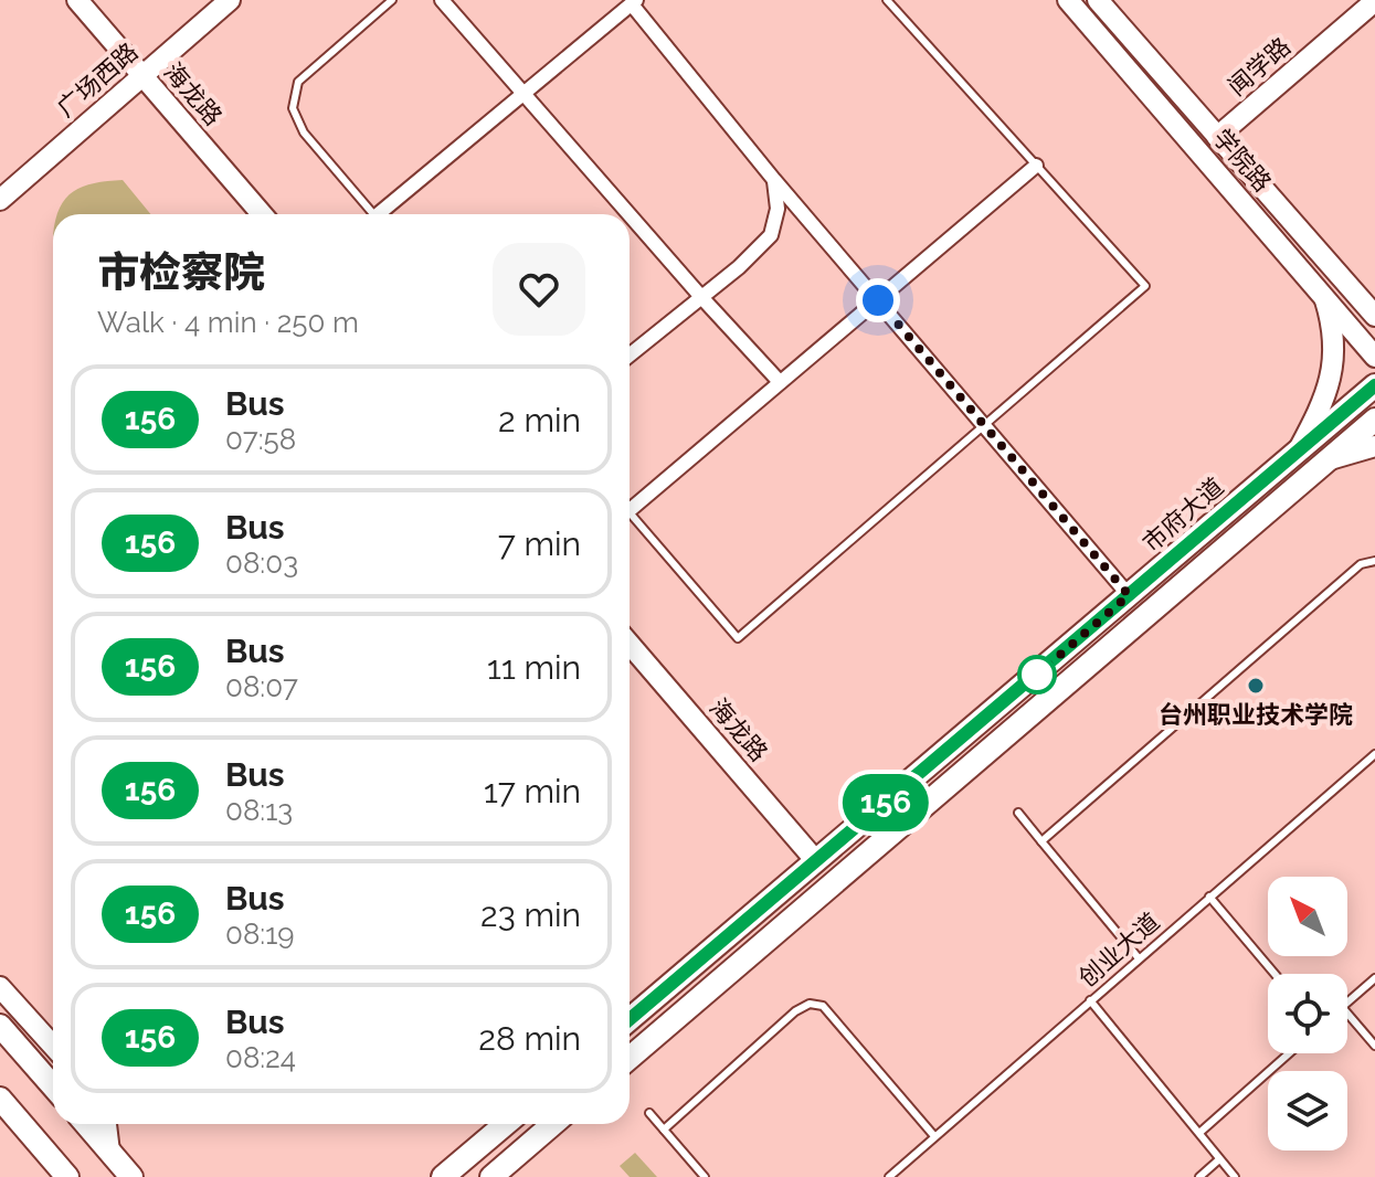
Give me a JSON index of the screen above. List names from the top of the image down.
{
  "streets": {
    "main road": [
      "闻学路",
      "广场西路",
      "海龙路",
      "学院路",
      "市府大道"
    ],
    "lane": ["创业大道"]
  },
  "crossings": [
    ["闻学路", "学院路"],
    ["广场西路", "海龙路"],
    ["海龙路", "市府大道"]
  ],
  "places": ["台州职业技术学院"],
  "lines": ["bus line 156"],
  "north": "top left",
  "page": {
    "on_map": "156",
    "heading": ["市检察院", "Walk · 4 min · 250 m"],
    "list": [
      {
        "mark": "156",
        "name": "Bus",
        "note": "07:58",
        "value": "2 min"
      },
      {
        "mark": "156",
        "name": "Bus",
        "note": "08:03",
        "value": "7 min"
      },
      {
        "mark": "156",
        "name": "Bus",
        "note": "08:07",
        "value": "11 min"
      },
      {
        "mark": "156",
        "name": "Bus",
        "note": "08:13",
        "value": "17 min"
      },
      {
        "mark": "156",
        "name": "Bus",
        "note": "08:19",
        "value": "23 min"
      },
      {
        "mark": "156",
        "name": "Bus",
        "note": "08:24",
        "value": "28 min"
      }
    ]
  }
}
